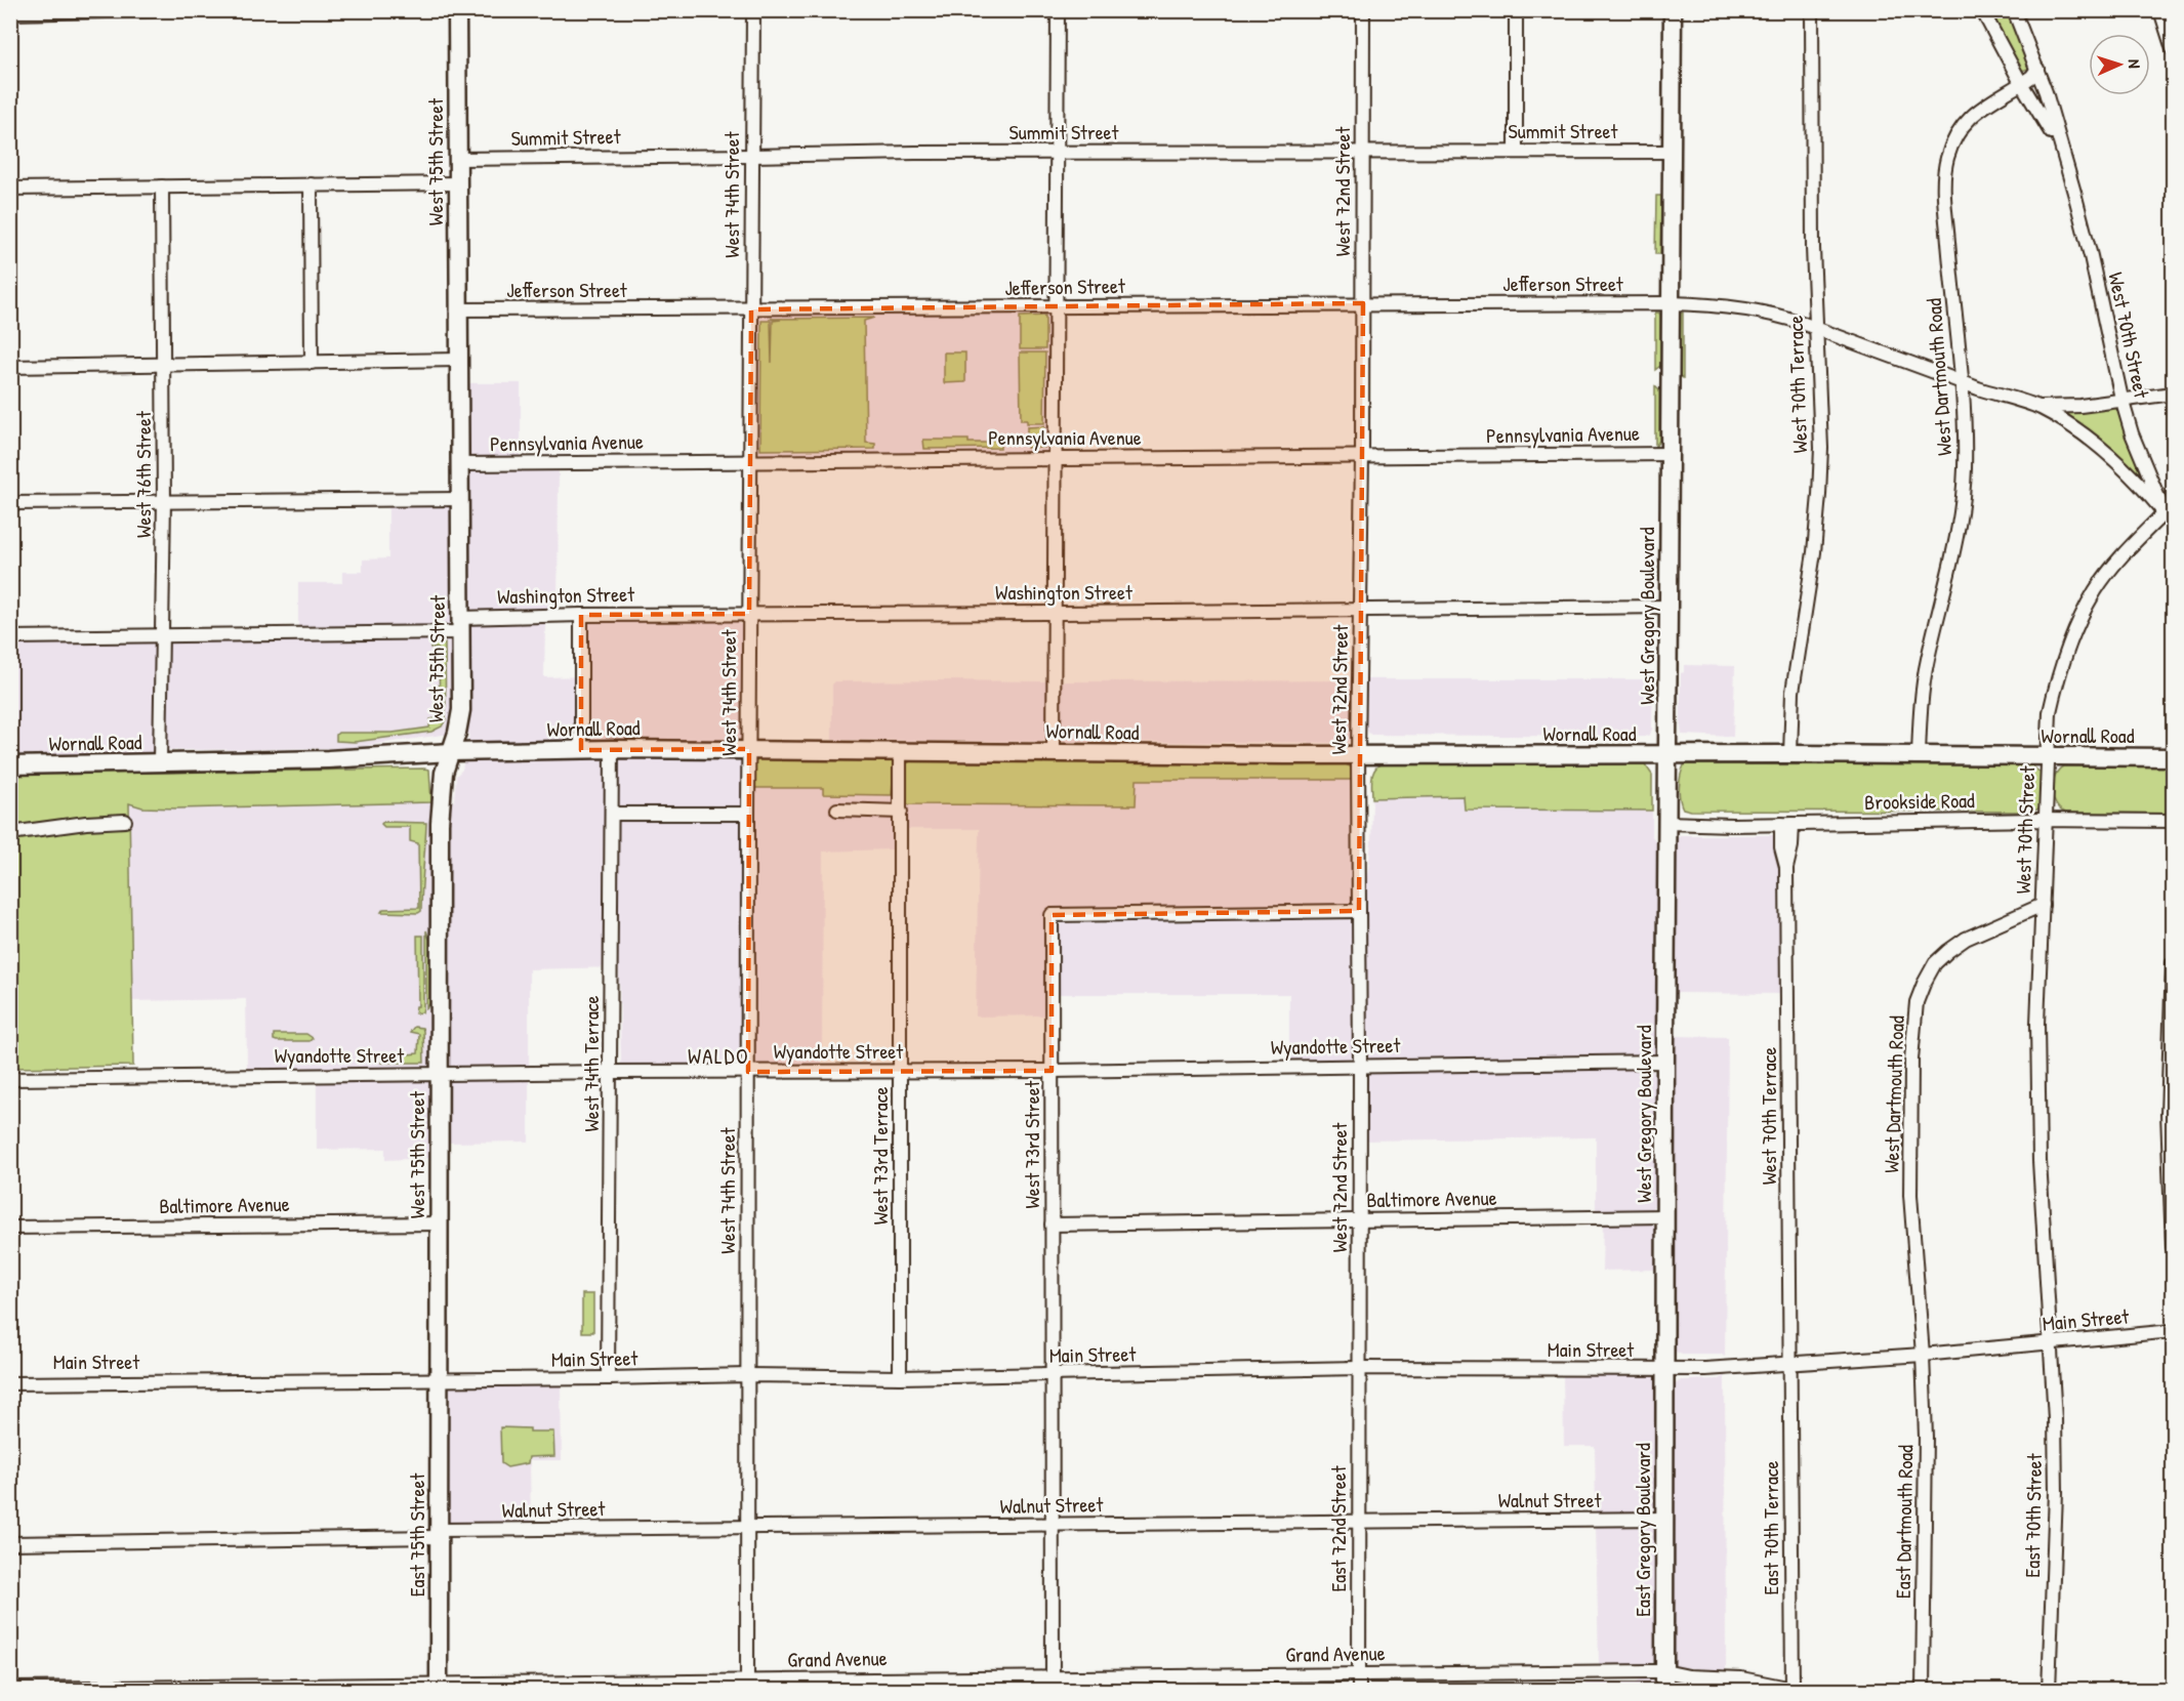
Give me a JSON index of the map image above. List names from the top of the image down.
{
  "streets": {
    "main road": [
      "West 75th Street",
      "West Gregory Boulevard",
      "Wornall Road",
      "East Gregory Boulevard",
      "East 75th Street"
    ],
    "street": [
      "Summit Street",
      "West 72nd Street",
      "West 74th Street",
      "Jefferson Street",
      "West 70th Street",
      "West Dartmouth Road",
      "West 70th Terrace",
      "Pennsylvania Avenue",
      "West 76th Street",
      "Washington Street",
      "Brookside Road",
      "Wyandotte Street",
      "West 74th Terrace",
      "West 73rd Street",
      "West 73rd Terrace",
      "Baltimore Avenue",
      "Main Street",
      "Walnut Street",
      "East 70th Street",
      "East Dartmouth Road",
      "East 70th Terrace",
      "East 72nd Street",
      "Grand Avenue"
    ]
  },
  "crossings": [
    ["Summit Street", "West 75th Street"],
    ["Summit Street", "West 72nd Street"],
    ["Summit Street", "West 74th Street"],
    ["Summit Street", "West Gregory Boulevard"],
    ["West 75th Street", "Jefferson Street"],
    ["West 75th Street", "Pennsylvania Avenue"],
    ["West 75th Street", "Washington Street"],
    ["West 75th Street", "Wornall Road"],
    ["West 75th Street", "Wyandotte Street"],
    ["West 75th Street", "Baltimore Avenue"],
    ["West 75th Street", "Main Street"],
    ["West 75th Street", "East 75th Street"],
    ["West 72nd Street", "Jefferson Street"],
    ["West 72nd Street", "Pennsylvania Avenue"],
    ["West 72nd Street", "Washington Street"],
    ["West 72nd Street", "Wornall Road"],
    ["West 72nd Street", "Wyandotte Street"],
    ["West 72nd Street", "West 73rd Street"],
    ["West 72nd Street", "Baltimore Avenue"],
    ["West 72nd Street", "Main Street"],
    ["West 72nd Street", "East 72nd Street"],
    ["West 74th Street", "Jefferson Street"],
    ["West 74th Street", "Pennsylvania Avenue"],
    ["West 74th Street", "Washington Street"],
    ["West 74th Street", "Wornall Road"],
    ["West 74th Street", "Wyandotte Street"],
    ["West 74th Street", "Main Street"],
    ["West 74th Street", "Walnut Street"],
    ["West 74th Street", "Grand Avenue"],
    ["Jefferson Street", "West Dartmouth Road"],
    ["Jefferson Street", "West 70th Terrace"],
    ["Jefferson Street", "West Gregory Boulevard"],
    ["West 70th Street", "West Dartmouth Road"],
    ["West 70th Street", "Wornall Road"],
    ["West 70th Street", "Brookside Road"],
    ["West 70th Street", "Main Street"],
    ["West 70th Street", "East 70th Street"],
    ["West Dartmouth Road", "Wornall Road"],
    ["West Dartmouth Road", "Main Street"],
    ["West Dartmouth Road", "East Dartmouth Road"],
    ["West 70th Terrace", "Wornall Road"],
    ["West 70th Terrace", "Brookside Road"],
    ["West 70th Terrace", "Main Street"],
    ["West 70th Terrace", "East 70th Terrace"],
    ["Pennsylvania Avenue", "West Gregory Boulevard"],
    ["West 76th Street", "Washington Street"],
    ["West 76th Street", "Wornall Road"],
    ["Washington Street", "West Gregory Boulevard"],
    ["West Gregory Boulevard", "Wornall Road"],
    ["West Gregory Boulevard", "Brookside Road"],
    ["West Gregory Boulevard", "Wyandotte Street"],
    ["West Gregory Boulevard", "Baltimore Avenue"],
    ["West Gregory Boulevard", "Main Street"],
    ["West Gregory Boulevard", "East Gregory Boulevard"],
    ["Wornall Road", "West 74th Terrace"],
    ["Wornall Road", "West 73rd Terrace"],
    ["Wyandotte Street", "West 74th Terrace"],
    ["Wyandotte Street", "West 73rd Street"],
    ["Wyandotte Street", "West 73rd Terrace"],
    ["West 74th Terrace", "Main Street"],
    ["West 73rd Street", "Baltimore Avenue"],
    ["West 73rd Street", "Main Street"],
    ["West 73rd Street", "Walnut Street"],
    ["West 73rd Street", "Grand Avenue"],
    ["West 73rd Terrace", "Main Street"],
    ["Main Street", "East 70th Street"],
    ["Main Street", "East Dartmouth Road"],
    ["Main Street", "East 70th Terrace"],
    ["Main Street", "East 72nd Street"],
    ["Main Street", "East Gregory Boulevard"],
    ["Main Street", "East 75th Street"],
    ["Walnut Street", "East 72nd Street"],
    ["Walnut Street", "East Gregory Boulevard"],
    ["Walnut Street", "East 75th Street"],
    ["East 70th Terrace", "Grand Avenue"],
    ["East 72nd Street", "Grand Avenue"],
    ["East Gregory Boulevard", "Grand Avenue"],
    ["East 75th Street", "Grand Avenue"]
  ],
  "districts": ["WALDO"],
  "north": "right"
}
